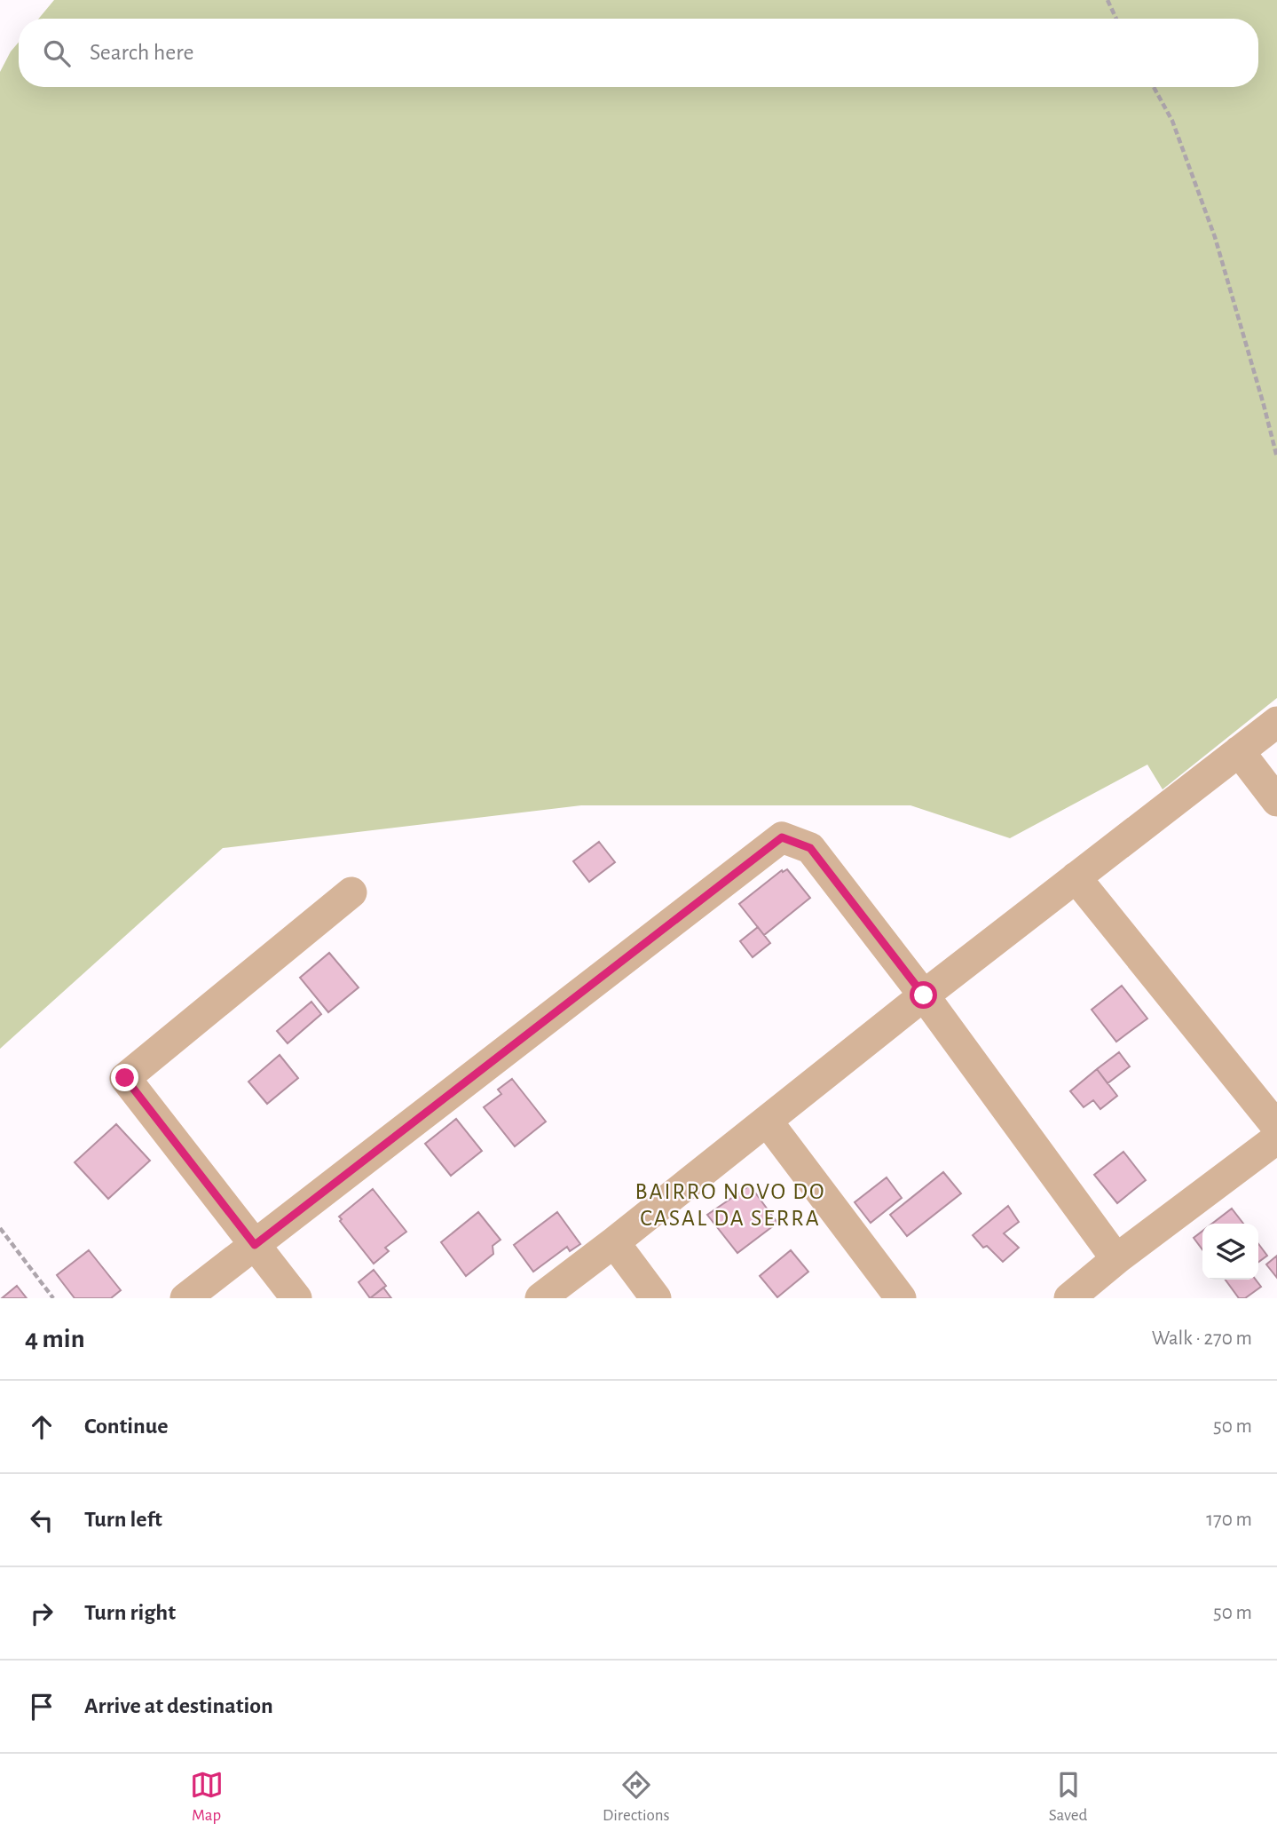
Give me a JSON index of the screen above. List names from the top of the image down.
{
  "districts": ["BAIRRO NOVO DO CASAL DA SERRA"],
  "page": {
    "search": "Search here",
    "heading": ["4 min", "Walk · 270 m"],
    "list": [
      ["Continue", "50 m"],
      ["Turn left", "170 m"],
      ["Turn right", "50 m"],
      "Arrive at destination"
    ],
    "nav": ["Map", "Directions", "Saved"]
  }
}
